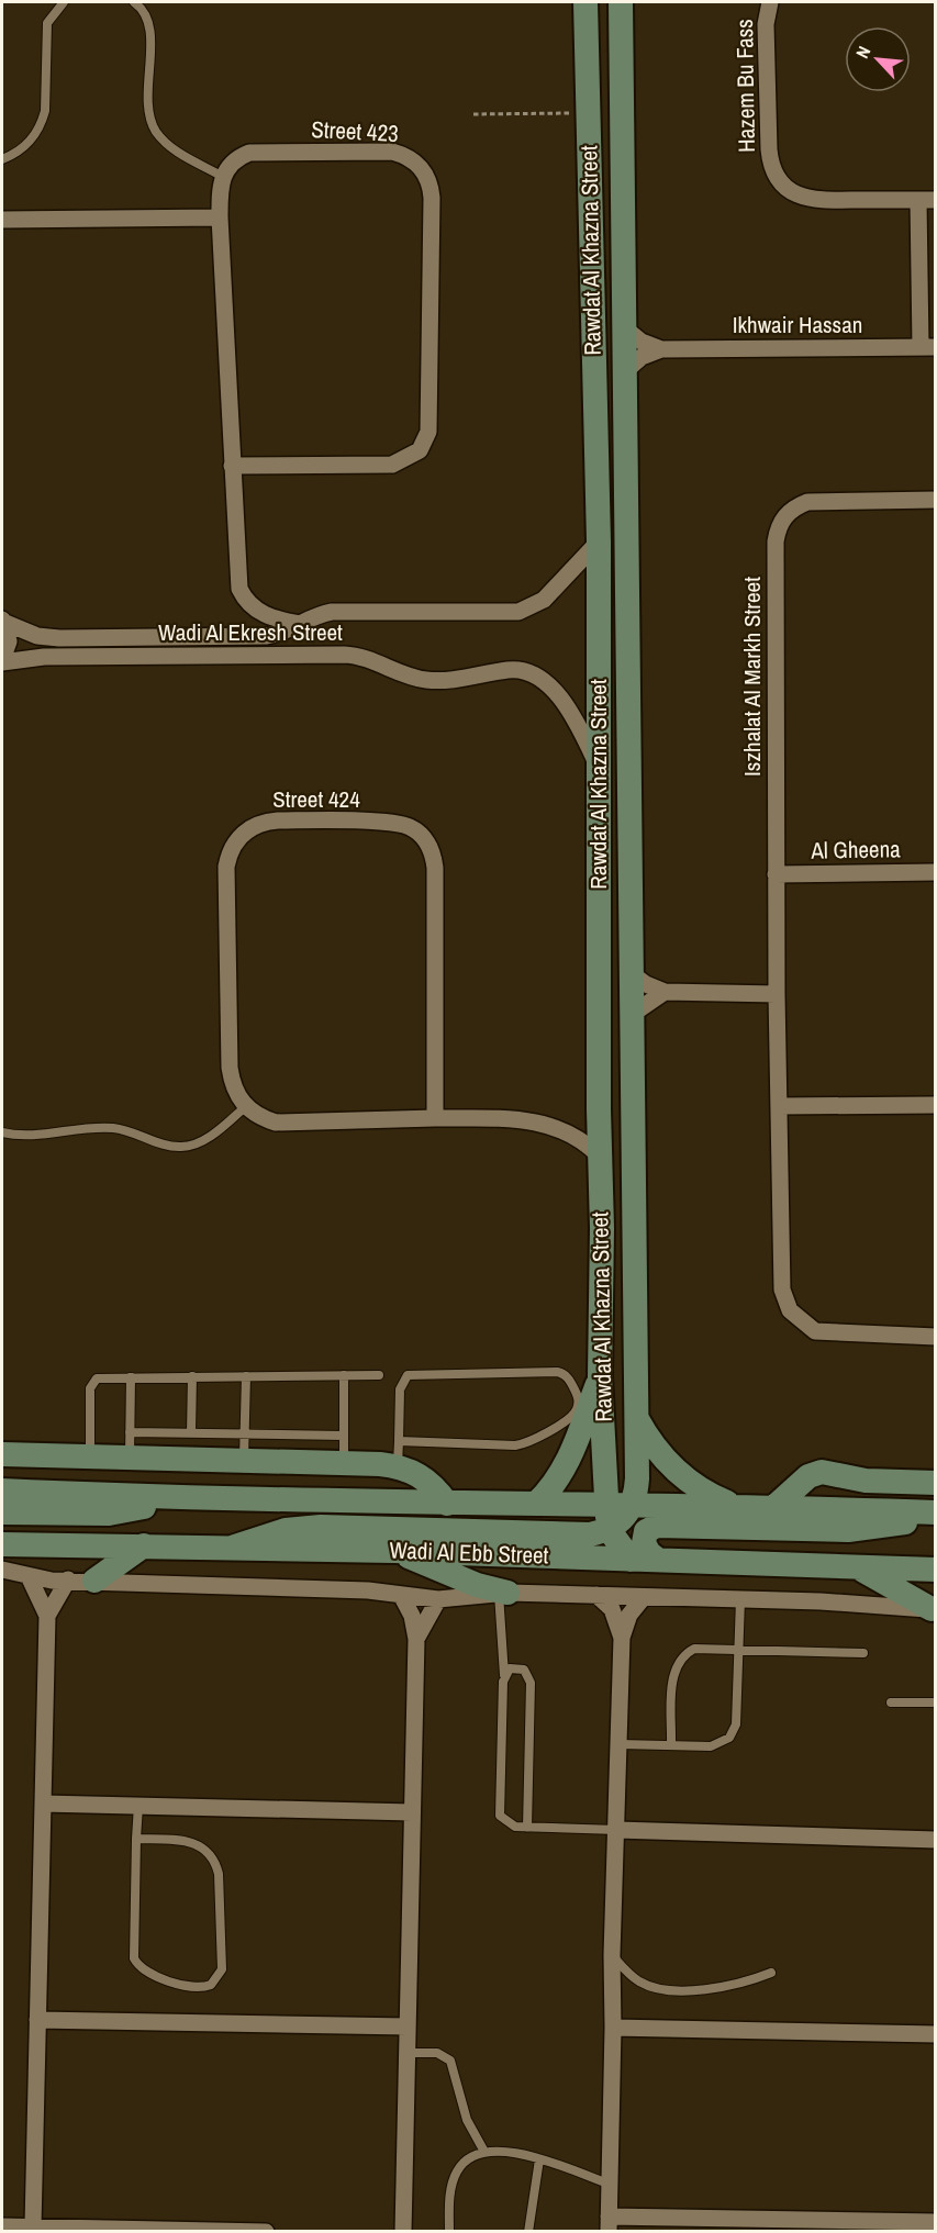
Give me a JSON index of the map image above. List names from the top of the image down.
{
  "streets": {
    "street": [
      "Hazem Bu Fass",
      "Street 423",
      "Rawdat Al Khazna Street",
      "Ikhwair Hassan",
      "Wadi Al Ekresh Street",
      "Iszhalat Al Markh Street",
      "Street 424",
      "Al Gheena",
      "Wadi Al Ebb Street"
    ]
  },
  "crossings": [
    ["Rawdat Al Khazna Street", "Ikhwair Hassan"],
    ["Rawdat Al Khazna Street", "Wadi Al Ekresh Street"],
    ["Rawdat Al Khazna Street", "Wadi Al Ebb Street"],
    ["Iszhalat Al Markh Street", "Al Gheena"]
  ],
  "north": "top left"
}
